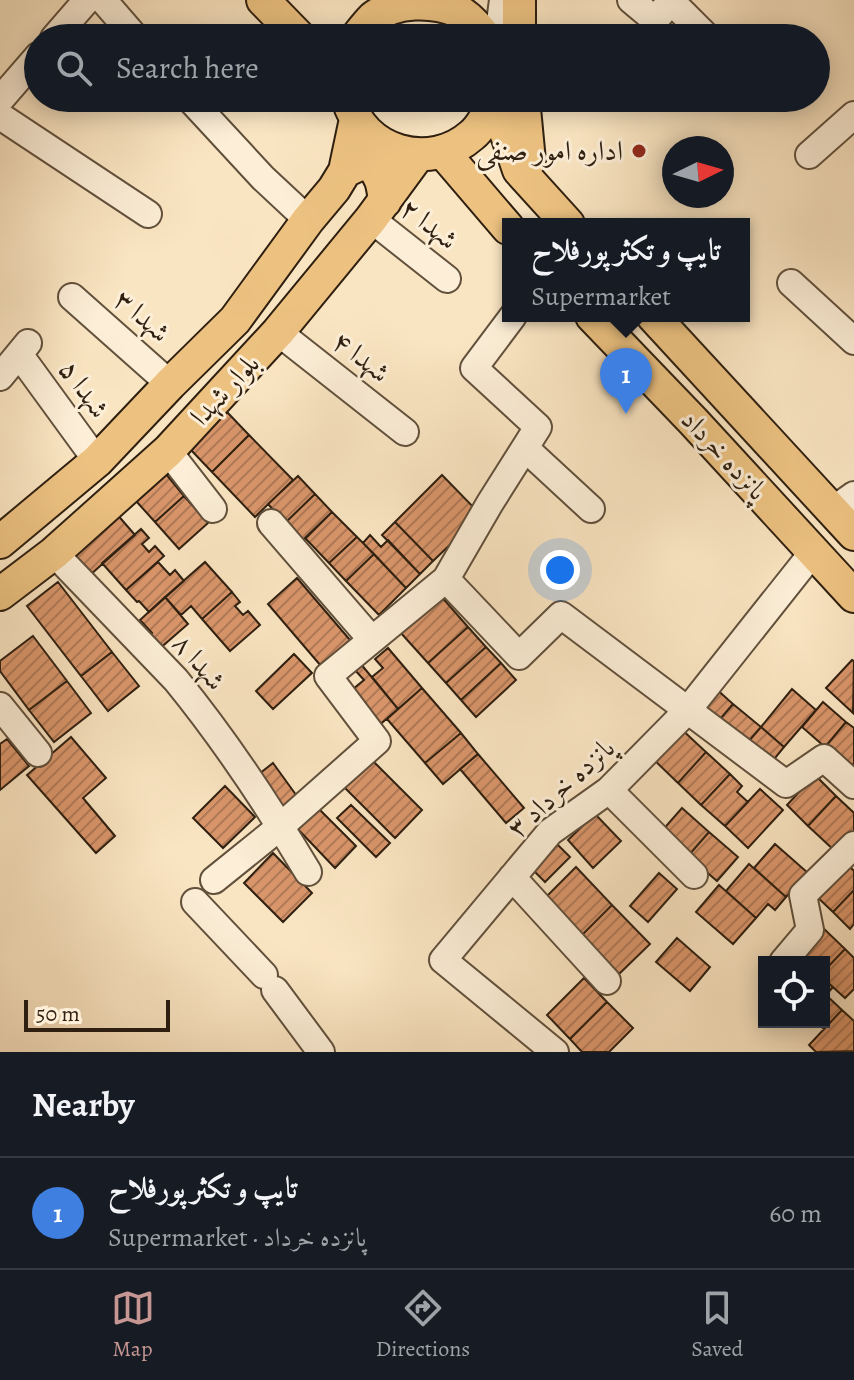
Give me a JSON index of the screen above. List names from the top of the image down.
{
  "streets": {
    "main road": ["بلوار شهدا", "پانزده خرداد"],
    "street": [
      "شهدا ۲",
      "شهدا ۳",
      "شهدا ۴",
      "شهدا ۵",
      "شهدا ۸",
      "پانزده خرداد ۳"
    ]
  },
  "crossings": [
    ["شهدا ۲", "بلوار شهدا"],
    ["شهدا ۳", "بلوار شهدا"],
    ["شهدا ۴", "بلوار شهدا"],
    ["شهدا ۵", "بلوار شهدا"],
    ["بلوار شهدا", "شهدا ۸"],
    ["پانزده خرداد", "پانزده خرداد ۳"]
  ],
  "places": ["اداره امور صنفی"],
  "scale_bar": "50 m",
  "north": "right",
  "page": {
    "search": "Search here",
    "popup": ["تایپ و تکثر پورفلاح", "Supermarket"],
    "pins": "1",
    "scale": "50 m",
    "heading": "Nearby",
    "list": [
      {
        "mark": "1",
        "name": "تایپ و تکثر پورفلاح",
        "note": "Supermarket · پانزده خرداد",
        "value": "60 m"
      }
    ],
    "nav": ["Map", "Directions", "Saved"]
  }
}
